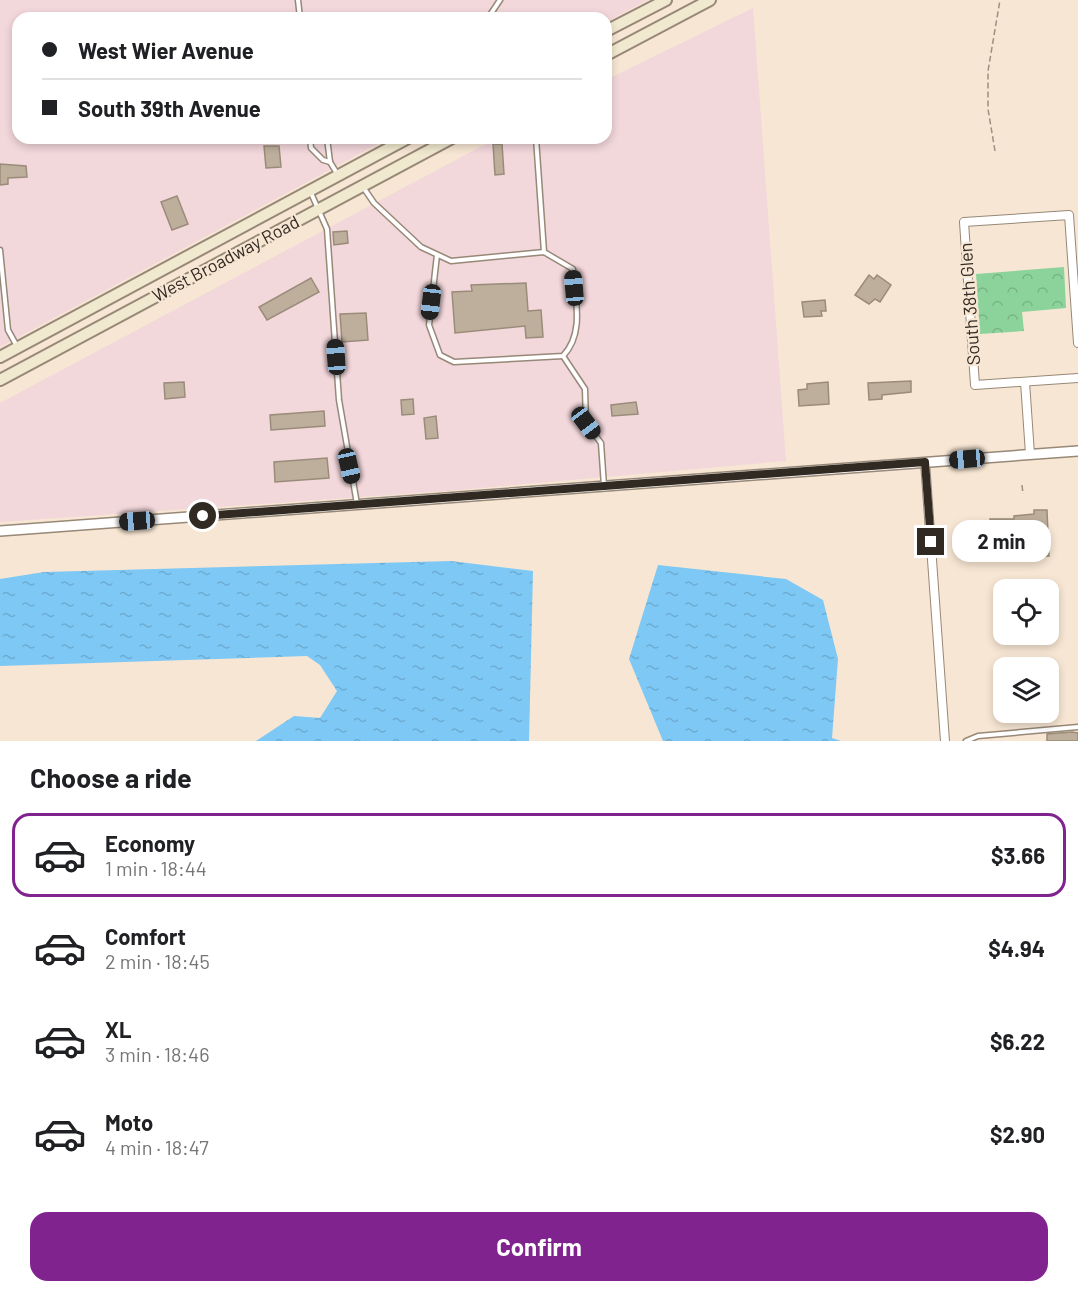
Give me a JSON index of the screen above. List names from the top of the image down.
{
  "streets": {
    "main road": ["West Broadway Road"],
    "street": ["South 38th Glen"]
  },
  "page": {
    "banner": ["West Wier Avenue", "South 39th Avenue"],
    "bubble": "2 min",
    "heading": "Choose a ride",
    "list": [
      {
        "name": "Economy",
        "note": "1 min · 18:44",
        "value": "$3.66"
      },
      {
        "name": "Comfort",
        "note": "2 min · 18:45",
        "value": "$4.94"
      },
      {
        "name": "XL",
        "note": "3 min · 18:46",
        "value": "$6.22"
      },
      {
        "name": "Moto",
        "note": "4 min · 18:47",
        "value": "$2.90"
      }
    ],
    "buttons": "Confirm"
  }
}
